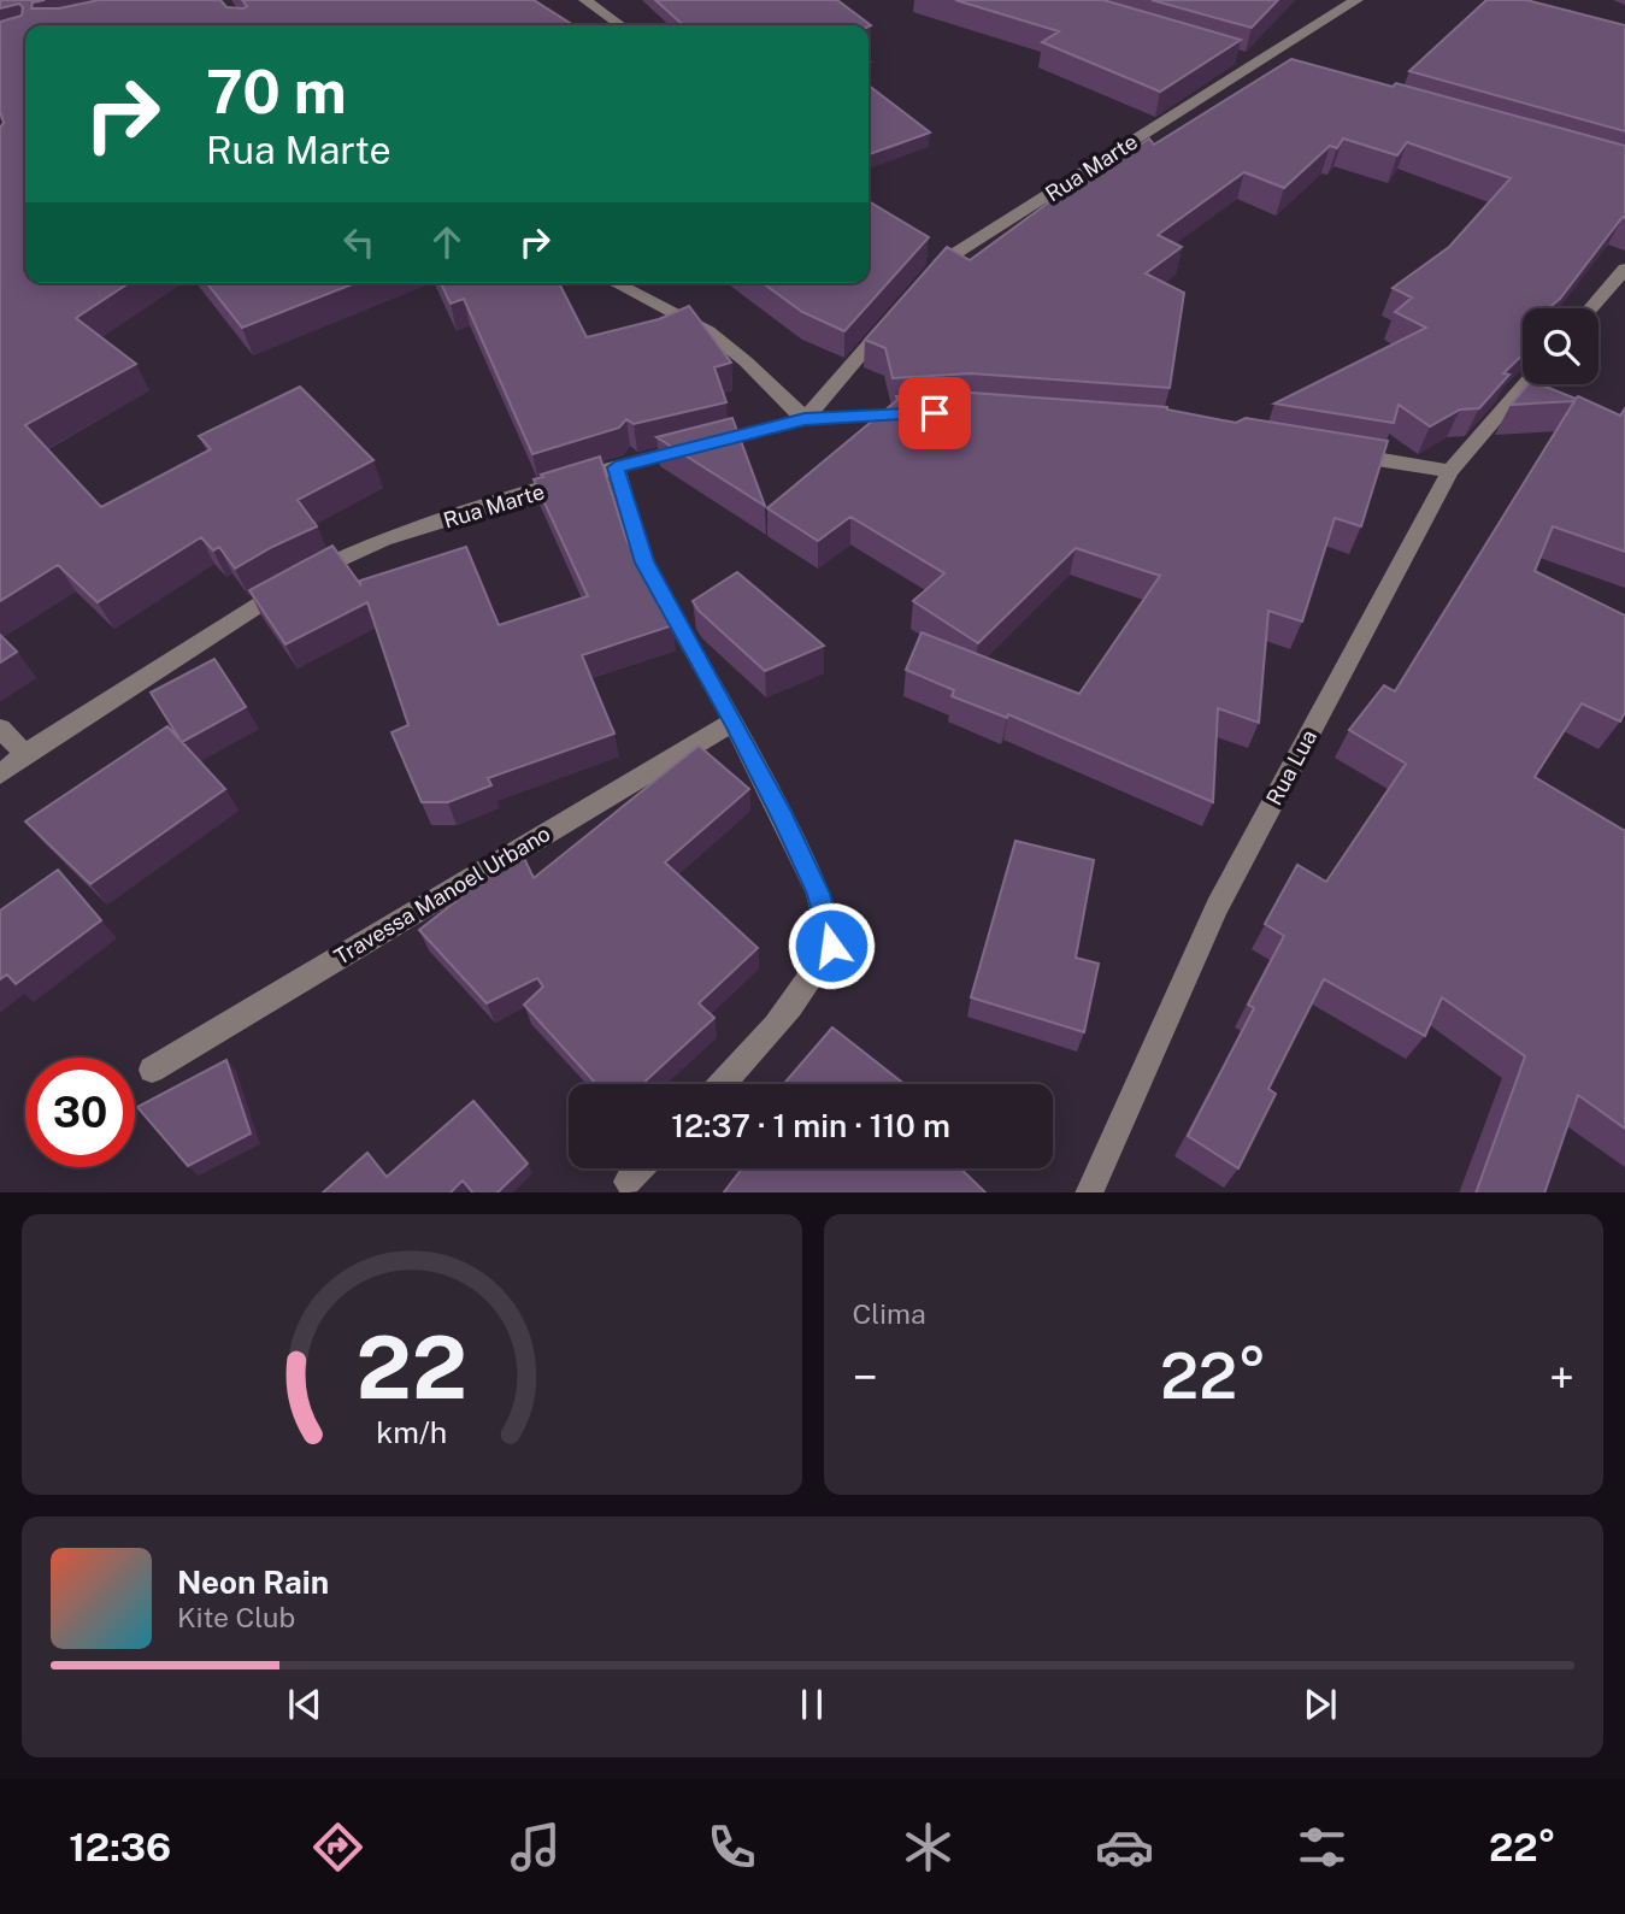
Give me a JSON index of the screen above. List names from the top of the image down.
{
  "streets": {
    "street": ["Rua Marte", "Rua Lua", "Travessa Manoel Urbano"]
  },
  "page": {
    "turn": ["70 m", "Rua Marte"],
    "limit": "30",
    "trip": "12:37 · 1 min · 110 m",
    "tile": "Clima",
    "heat": ["−", "22°", "+"],
    "song": ["Neon Rain", "Kite Club"],
    "tabs": ["12:36", "22°"],
    "gauge": ["22", "km/h"]
  }
}
